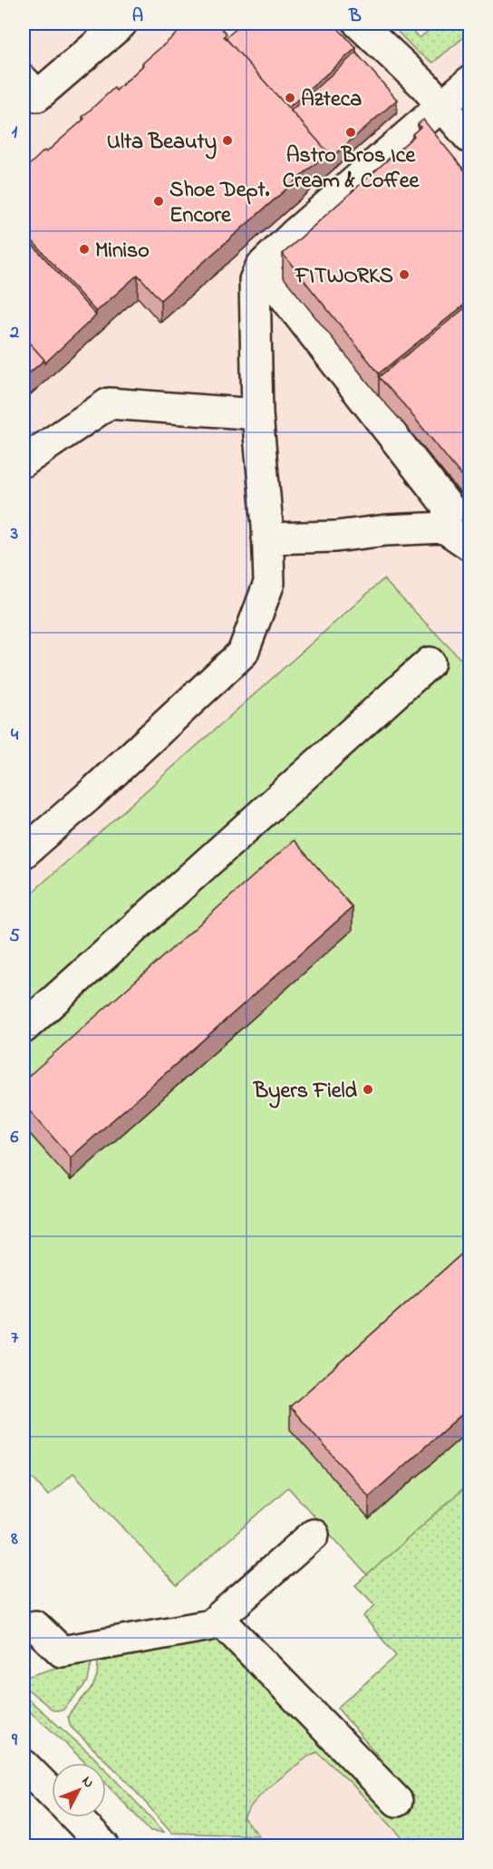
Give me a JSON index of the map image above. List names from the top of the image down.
{
  "places": [
    "Azteca",
    "Astro Bros Ice Cream & Coffee",
    "Ulta Beauty",
    "Shoe Dept. Encore",
    "Miniso",
    "FITWORKS",
    "Byers Field"
  ],
  "north": "top right",
  "grid": {
    "columns": ["A", "B"],
    "rows": [
      "1",
      "2",
      "3",
      "4",
      "5",
      "6",
      "7",
      "8",
      "9"
    ]
  }
}
